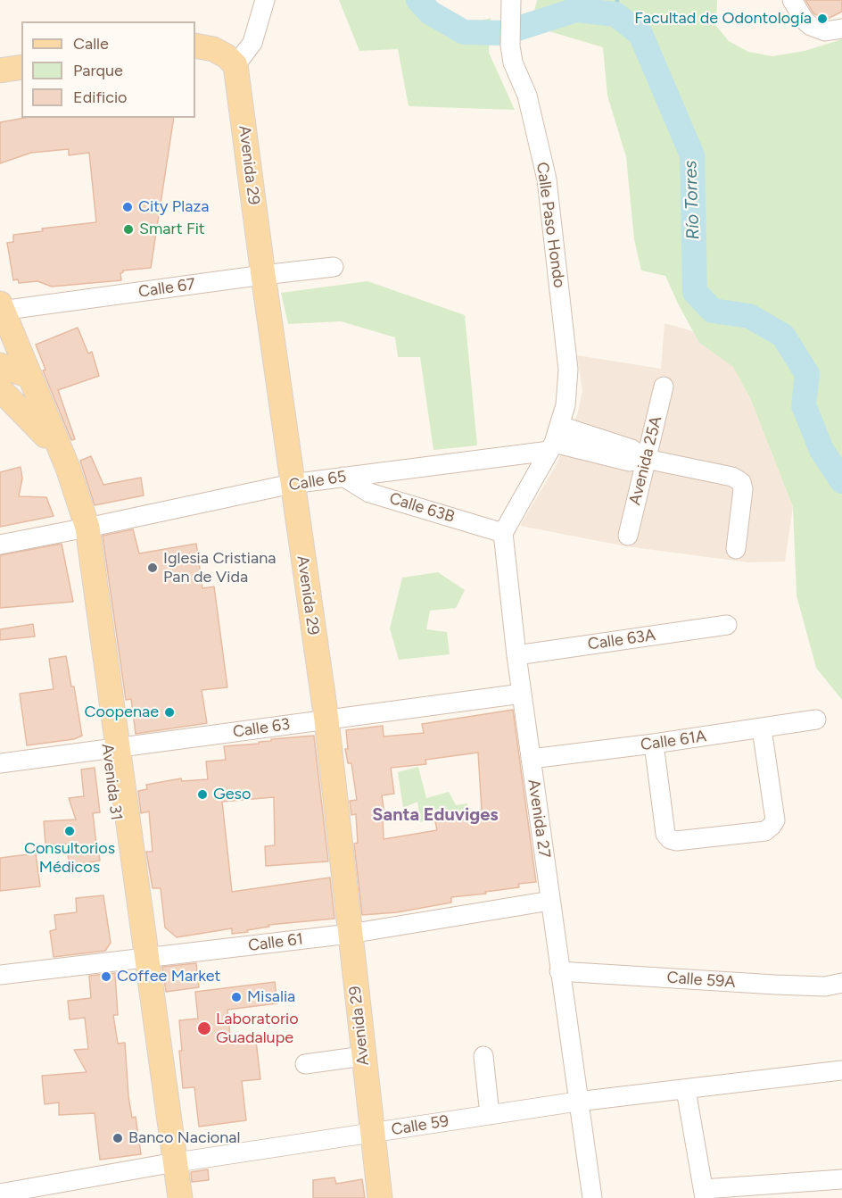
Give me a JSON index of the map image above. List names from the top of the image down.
{
  "streets": {
    "main road": ["Avenida 29", "Avenida 31"],
    "street": [
      "Calle Paso Hondo",
      "Calle 67",
      "Avenida 25A",
      "Calle 65",
      "Calle 63B",
      "Calle 63A",
      "Calle 63",
      "Calle 61A",
      "Avenida 27",
      "Calle 61",
      "Calle 59A",
      "Calle 59"
    ]
  },
  "crossings": [
    ["Avenida 29", "Calle 67"],
    ["Avenida 29", "Calle 65"],
    ["Avenida 29", "Calle 63"],
    ["Avenida 29", "Calle 61"],
    ["Avenida 29", "Calle 59"],
    ["Calle Paso Hondo", "Calle 65"],
    ["Avenida 25A", "Calle 65"],
    ["Calle 65", "Calle 63B"],
    ["Calle 65", "Avenida 31"],
    ["Calle 63B", "Avenida 27"],
    ["Calle 63A", "Avenida 27"],
    ["Calle 63", "Avenida 31"],
    ["Calle 63", "Avenida 27"],
    ["Calle 61A", "Avenida 27"],
    ["Avenida 31", "Calle 61"],
    ["Avenida 31", "Calle 59"],
    ["Avenida 27", "Calle 61"],
    ["Avenida 27", "Calle 59A"],
    ["Avenida 27", "Calle 59"]
  ],
  "districts": ["Santa Eduviges"],
  "water": ["Río Torres"],
  "places": [
    "Facultad de Odontología",
    "City Plaza",
    "Smart Fit",
    "Iglesia Cristiana Pan de Vida",
    "Coopenae",
    "Geso",
    "Consultorios Médicos",
    "Coffee Market",
    "Misalia",
    "Laboratorio Guadalupe",
    "Banco Nacional"
  ],
  "legend": ["Calle", "Parque", "Edificio"]
}
